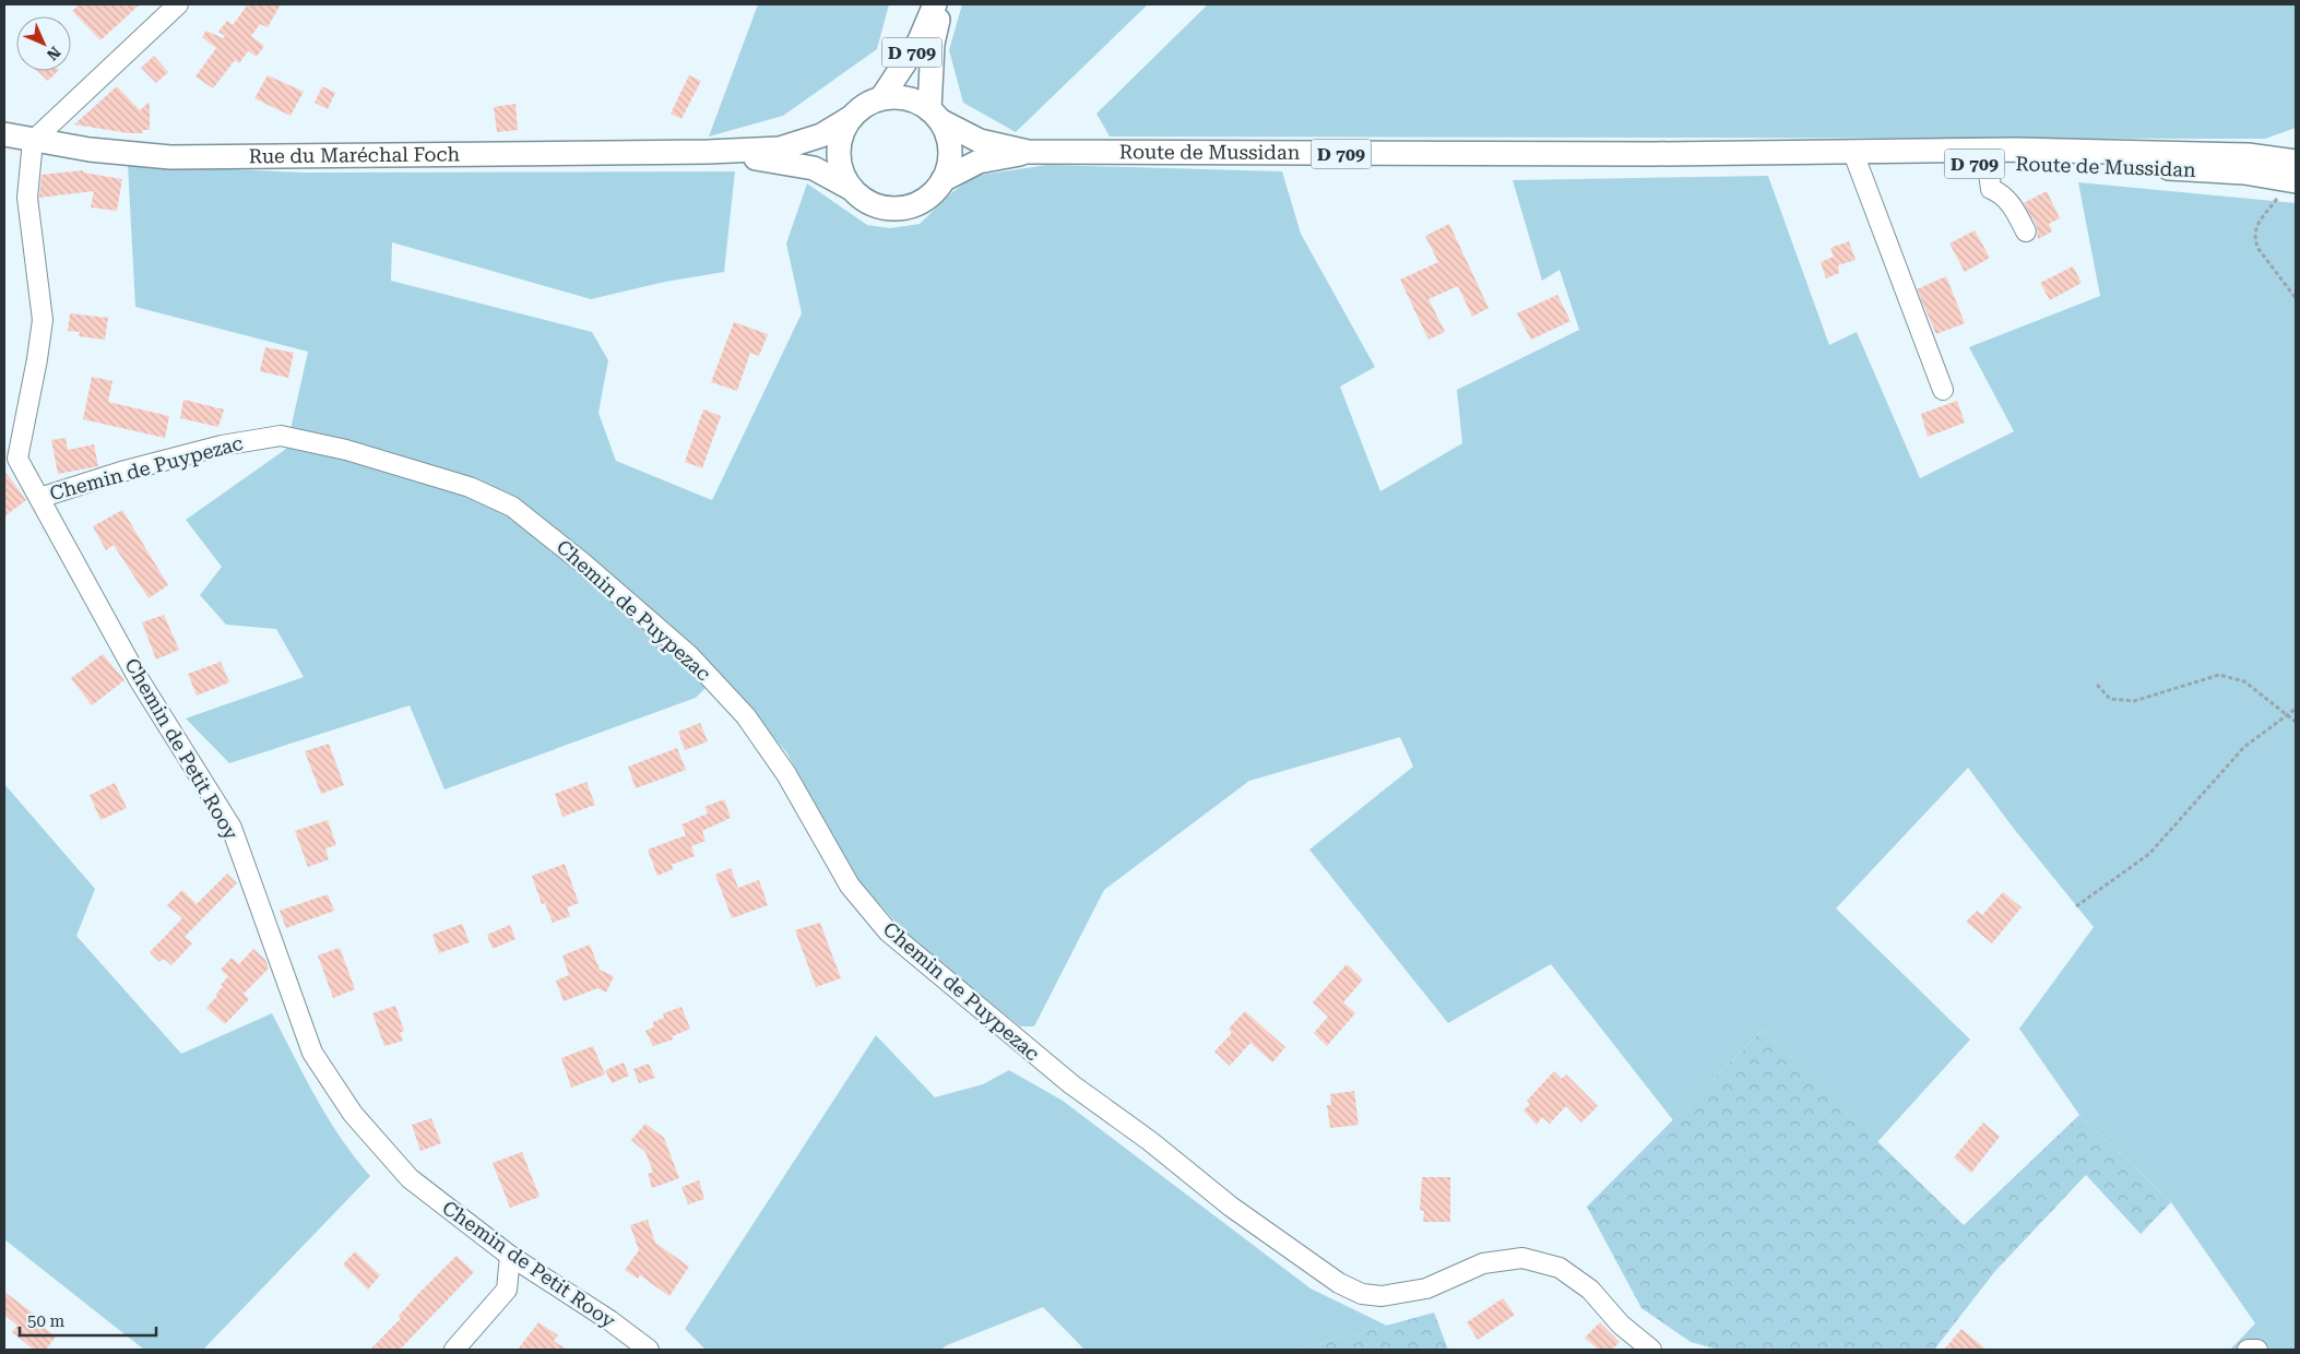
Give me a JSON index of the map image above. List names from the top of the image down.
{
  "streets": {
    "main road": ["D 709", "Route de Mussidan", "Rue du Maréchal Foch"],
    "street": ["Chemin de Puypezac", "Chemin de Petit Rooy"]
  },
  "crossings": [
    ["D 709", "Route de Mussidan"],
    ["D 709", "Rue du Maréchal Foch"],
    ["Route de Mussidan", "Rue du Maréchal Foch"],
    ["Rue du Maréchal Foch", "Chemin de Petit Rooy"],
    ["Chemin de Puypezac", "Chemin de Petit Rooy"]
  ],
  "scale_bar": "50 m",
  "north": "bottom right"
}
